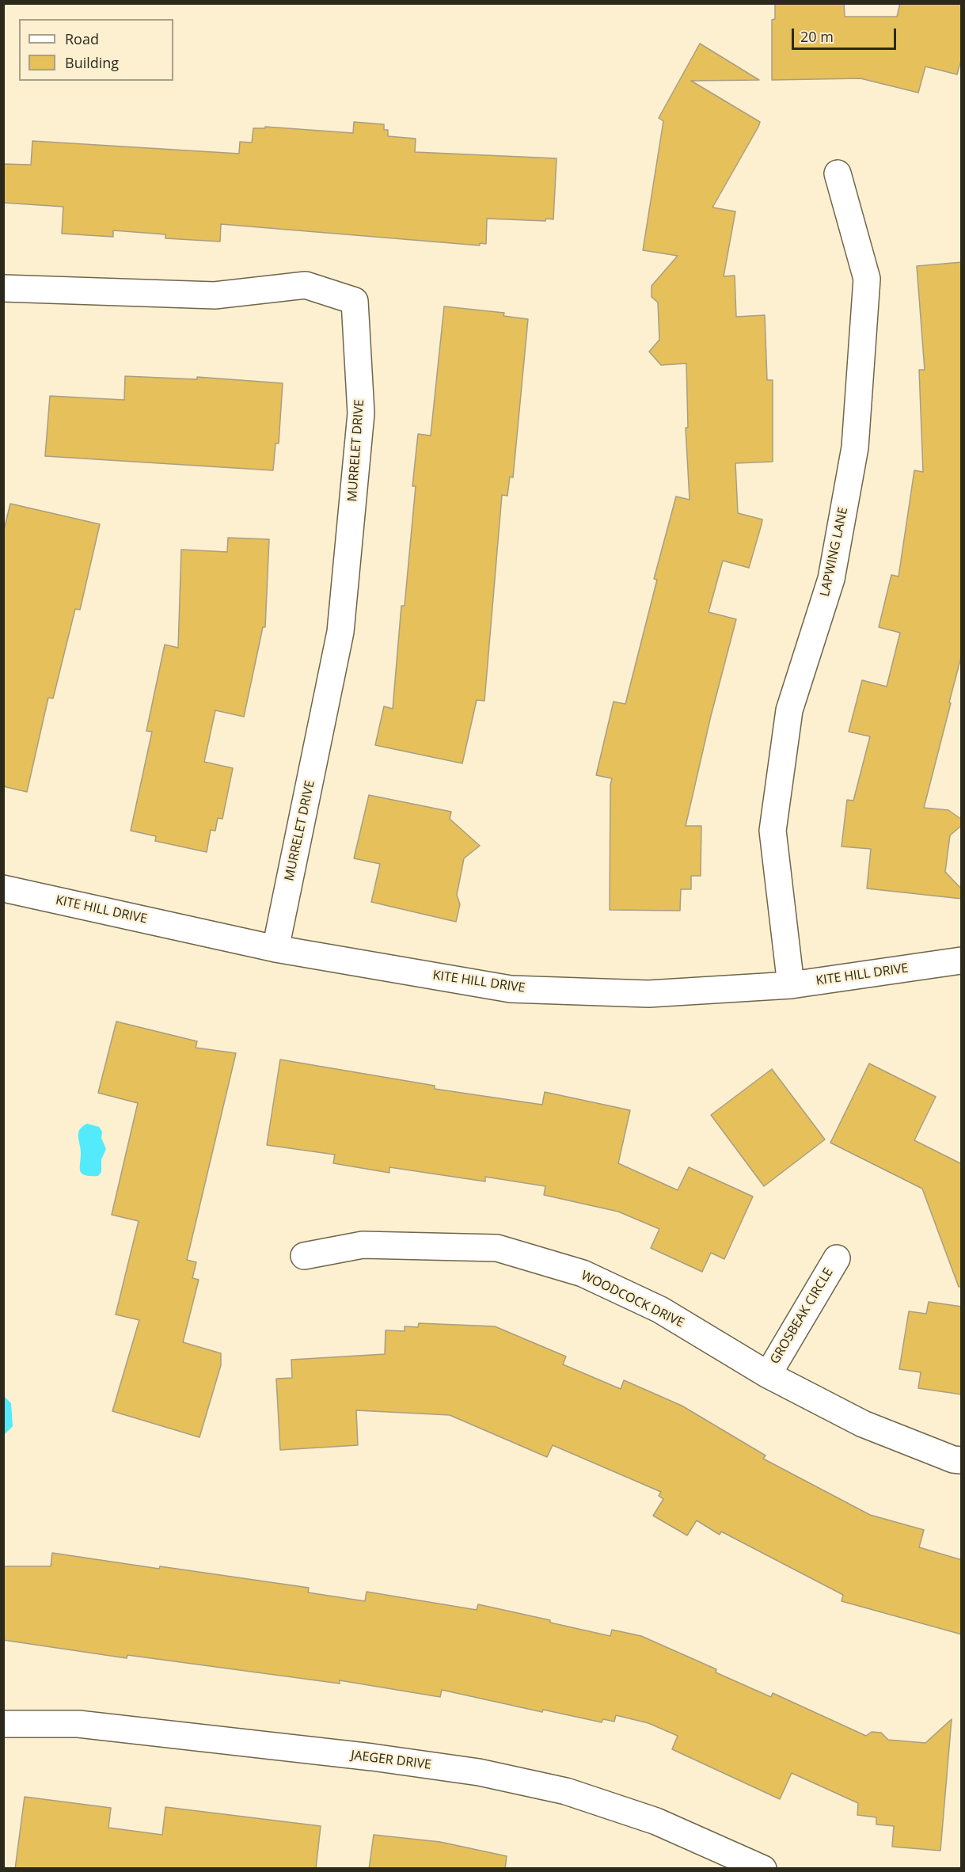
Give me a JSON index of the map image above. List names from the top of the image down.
{
  "streets": {
    "street": [
      "MURRELET DRIVE",
      "LAPWING LANE",
      "KITE HILL DRIVE",
      "WOODCOCK DRIVE",
      "GROSBEAK CIRCLE",
      "JAEGER DRIVE"
    ]
  },
  "crossings": [
    ["MURRELET DRIVE", "KITE HILL DRIVE"],
    ["LAPWING LANE", "KITE HILL DRIVE"],
    ["WOODCOCK DRIVE", "GROSBEAK CIRCLE"]
  ],
  "legend": ["Road", "Building"],
  "scale_bar": "20 m"
}
